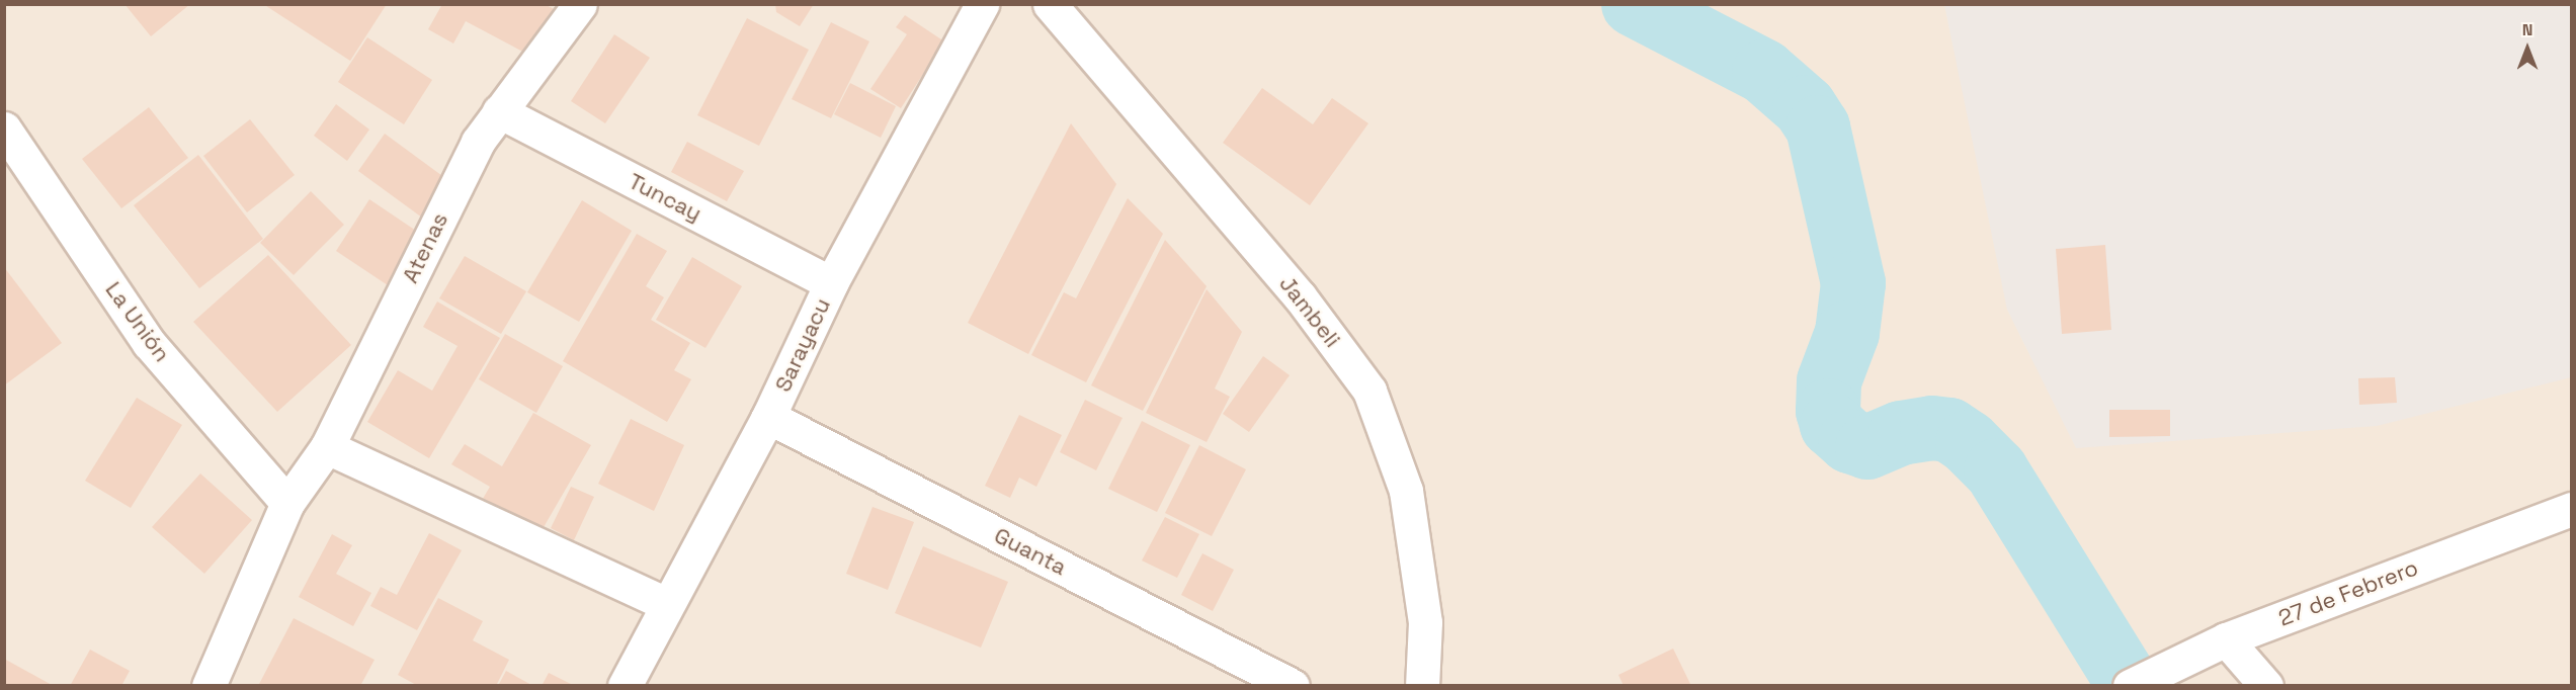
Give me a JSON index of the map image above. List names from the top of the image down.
{
  "streets": {
    "street": [
      "Tuncay",
      "Atenas",
      "Jambeli",
      "La Unión",
      "Sarayacu",
      "Guanta",
      "27 de Febrero"
    ]
  },
  "crossings": [
    ["Tuncay", "Atenas"],
    ["Tuncay", "Sarayacu"],
    ["Atenas", "La Unión"],
    ["Sarayacu", "Guanta"]
  ],
  "north": "top"
}
